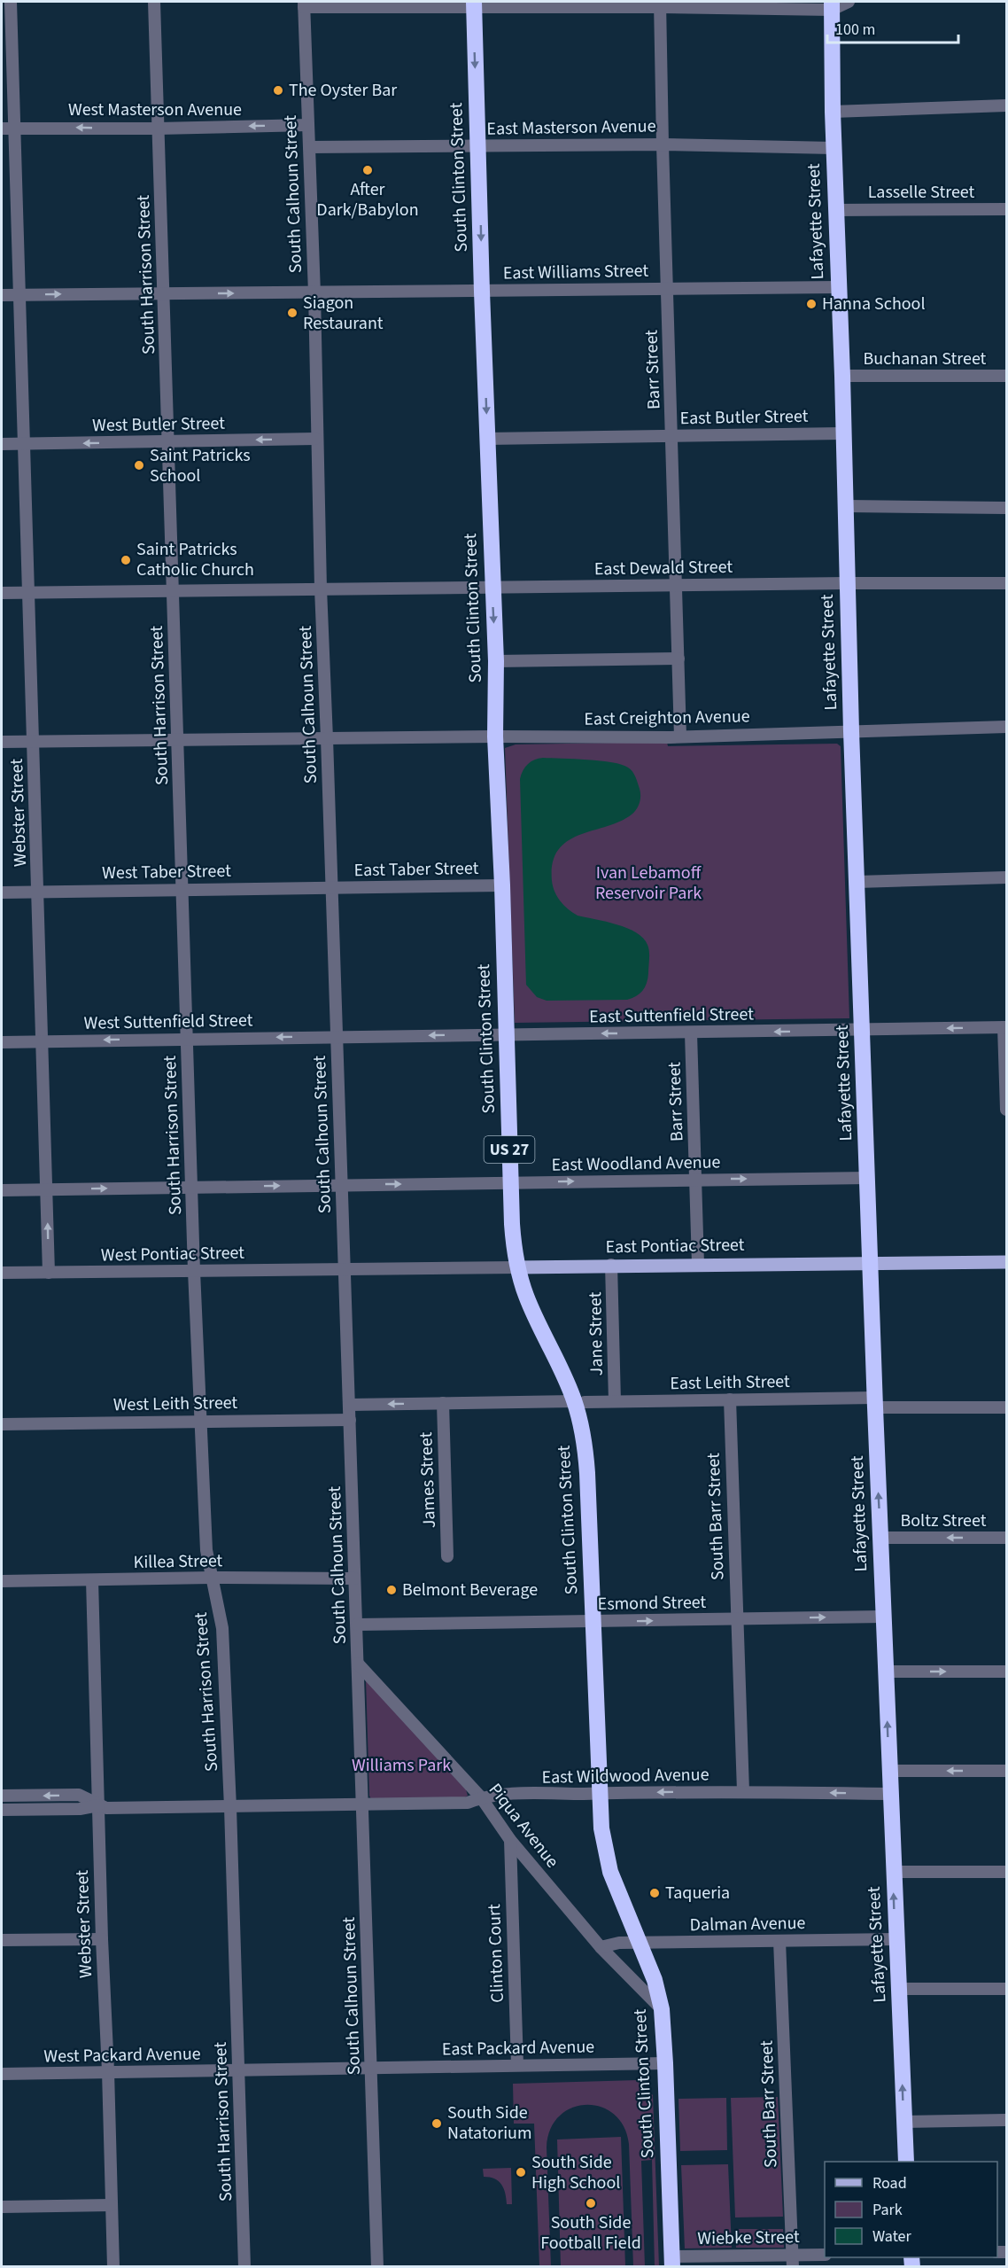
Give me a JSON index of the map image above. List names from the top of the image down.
{
  "streets": {
    "highway": ["South Clinton Street", "Lafayette Street", "US 27"],
    "main road": ["East Pontiac Street"],
    "street": [
      "West Masterson Avenue",
      "East Masterson Avenue",
      "Lasselle Street",
      "South Calhoun Street",
      "East Williams Street",
      "South Harrison Street",
      "Buchanan Street",
      "Barr Street",
      "East Butler Street",
      "West Butler Street",
      "East Dewald Street",
      "East Creighton Avenue",
      "Webster Street",
      "East Taber Street",
      "West Taber Street",
      "East Suttenfield Street",
      "West Suttenfield Street",
      "East Woodland Avenue",
      "West Pontiac Street",
      "Jane Street",
      "East Leith Street",
      "West Leith Street",
      "James Street",
      "South Barr Street",
      "Boltz Street",
      "Killea Street",
      "Esmond Street",
      "East Wildwood Avenue",
      "Piqua Avenue",
      "Dalman Avenue",
      "Clinton Court",
      "East Packard Avenue",
      "West Packard Avenue",
      "Wiebke Street"
    ]
  },
  "crossings": [
    ["West Masterson Avenue", "South Calhoun Street"],
    ["West Masterson Avenue", "South Harrison Street"],
    ["West Masterson Avenue", "Webster Street"],
    ["East Masterson Avenue", "South Clinton Street"],
    ["East Masterson Avenue", "South Calhoun Street"],
    ["East Masterson Avenue", "Lafayette Street"],
    ["East Masterson Avenue", "Barr Street"],
    ["South Clinton Street", "East Williams Street"],
    ["South Clinton Street", "East Butler Street"],
    ["South Clinton Street", "East Dewald Street"],
    ["South Clinton Street", "East Creighton Avenue"],
    ["South Clinton Street", "East Taber Street"],
    ["South Clinton Street", "East Suttenfield Street"],
    ["South Clinton Street", "East Woodland Avenue"],
    ["South Clinton Street", "East Pontiac Street"],
    ["South Clinton Street", "East Leith Street"],
    ["South Clinton Street", "Esmond Street"],
    ["South Clinton Street", "East Wildwood Avenue"],
    ["South Clinton Street", "Piqua Avenue"],
    ["South Clinton Street", "Dalman Avenue"],
    ["South Clinton Street", "East Packard Avenue"],
    ["South Clinton Street", "Wiebke Street"],
    ["Lasselle Street", "Lafayette Street"],
    ["South Calhoun Street", "East Williams Street"],
    ["South Calhoun Street", "West Butler Street"],
    ["South Calhoun Street", "East Dewald Street"],
    ["South Calhoun Street", "East Creighton Avenue"],
    ["South Calhoun Street", "East Taber Street"],
    ["South Calhoun Street", "West Taber Street"],
    ["South Calhoun Street", "East Suttenfield Street"],
    ["South Calhoun Street", "West Suttenfield Street"],
    ["South Calhoun Street", "East Woodland Avenue"],
    ["South Calhoun Street", "East Pontiac Street"],
    ["South Calhoun Street", "West Pontiac Street"],
    ["South Calhoun Street", "East Leith Street"],
    ["South Calhoun Street", "West Leith Street"],
    ["South Calhoun Street", "Killea Street"],
    ["South Calhoun Street", "Esmond Street"],
    ["South Calhoun Street", "East Wildwood Avenue"],
    ["South Calhoun Street", "Piqua Avenue"],
    ["South Calhoun Street", "East Packard Avenue"],
    ["South Calhoun Street", "West Packard Avenue"],
    ["Lafayette Street", "East Williams Street"],
    ["Lafayette Street", "Buchanan Street"],
    ["Lafayette Street", "East Butler Street"],
    ["Lafayette Street", "East Dewald Street"],
    ["Lafayette Street", "East Creighton Avenue"],
    ["Lafayette Street", "East Suttenfield Street"],
    ["Lafayette Street", "East Woodland Avenue"],
    ["Lafayette Street", "East Pontiac Street"],
    ["Lafayette Street", "East Leith Street"],
    ["Lafayette Street", "Boltz Street"],
    ["Lafayette Street", "Esmond Street"],
    ["Lafayette Street", "East Wildwood Avenue"],
    ["Lafayette Street", "Dalman Avenue"],
    ["East Williams Street", "South Harrison Street"],
    ["East Williams Street", "Barr Street"],
    ["East Williams Street", "Webster Street"],
    ["South Harrison Street", "West Butler Street"],
    ["South Harrison Street", "East Dewald Street"],
    ["South Harrison Street", "East Creighton Avenue"],
    ["South Harrison Street", "West Taber Street"],
    ["South Harrison Street", "West Suttenfield Street"],
    ["South Harrison Street", "East Woodland Avenue"],
    ["South Harrison Street", "West Pontiac Street"],
    ["South Harrison Street", "West Leith Street"],
    ["South Harrison Street", "Killea Street"],
    ["South Harrison Street", "East Wildwood Avenue"],
    ["South Harrison Street", "West Packard Avenue"],
    ["Barr Street", "East Butler Street"],
    ["Barr Street", "East Dewald Street"],
    ["Barr Street", "East Creighton Avenue"],
    ["Barr Street", "East Suttenfield Street"],
    ["Barr Street", "East Woodland Avenue"],
    ["Barr Street", "East Pontiac Street"],
    ["West Butler Street", "Webster Street"],
    ["East Dewald Street", "Webster Street"],
    ["East Creighton Avenue", "Webster Street"],
    ["Webster Street", "West Taber Street"],
    ["Webster Street", "West Suttenfield Street"],
    ["Webster Street", "East Woodland Avenue"],
    ["Webster Street", "West Pontiac Street"],
    ["Webster Street", "Killea Street"],
    ["Webster Street", "East Wildwood Avenue"],
    ["Webster Street", "West Packard Avenue"],
    ["East Taber Street", "West Taber Street"],
    ["East Suttenfield Street", "West Suttenfield Street"],
    ["East Pontiac Street", "West Pontiac Street"],
    ["East Pontiac Street", "Jane Street"],
    ["Jane Street", "East Leith Street"],
    ["East Leith Street", "James Street"],
    ["East Leith Street", "South Barr Street"],
    ["South Barr Street", "Esmond Street"],
    ["South Barr Street", "East Wildwood Avenue"],
    ["South Barr Street", "Dalman Avenue"],
    ["South Barr Street", "Wiebke Street"],
    ["East Wildwood Avenue", "Piqua Avenue"],
    ["Piqua Avenue", "Dalman Avenue"],
    ["Piqua Avenue", "Clinton Court"],
    ["Clinton Court", "East Packard Avenue"],
    ["East Packard Avenue", "West Packard Avenue"]
  ],
  "one_way": [
    "West Masterson Avenue",
    "East Williams Street",
    "West Butler Street",
    "East Suttenfield Street",
    "West Suttenfield Street",
    "East Woodland Avenue",
    "Boltz Street",
    "Esmond Street",
    "East Wildwood Avenue"
  ],
  "parks": ["Ivan Lebamoff Reservoir Park", "Williams Park"],
  "places": [
    "The Oyster Bar",
    "After Dark/Babylon",
    "Hanna School",
    "Siagon Restaurant",
    "Saint Patricks School",
    "Saint Patricks Catholic Church",
    "Belmont Beverage",
    "Taqueria",
    "South Side Natatorium",
    "South Side High School",
    "South Side Football Field"
  ],
  "legend": ["Road", "Park", "Water"],
  "scale_bar": "100 m"
}
